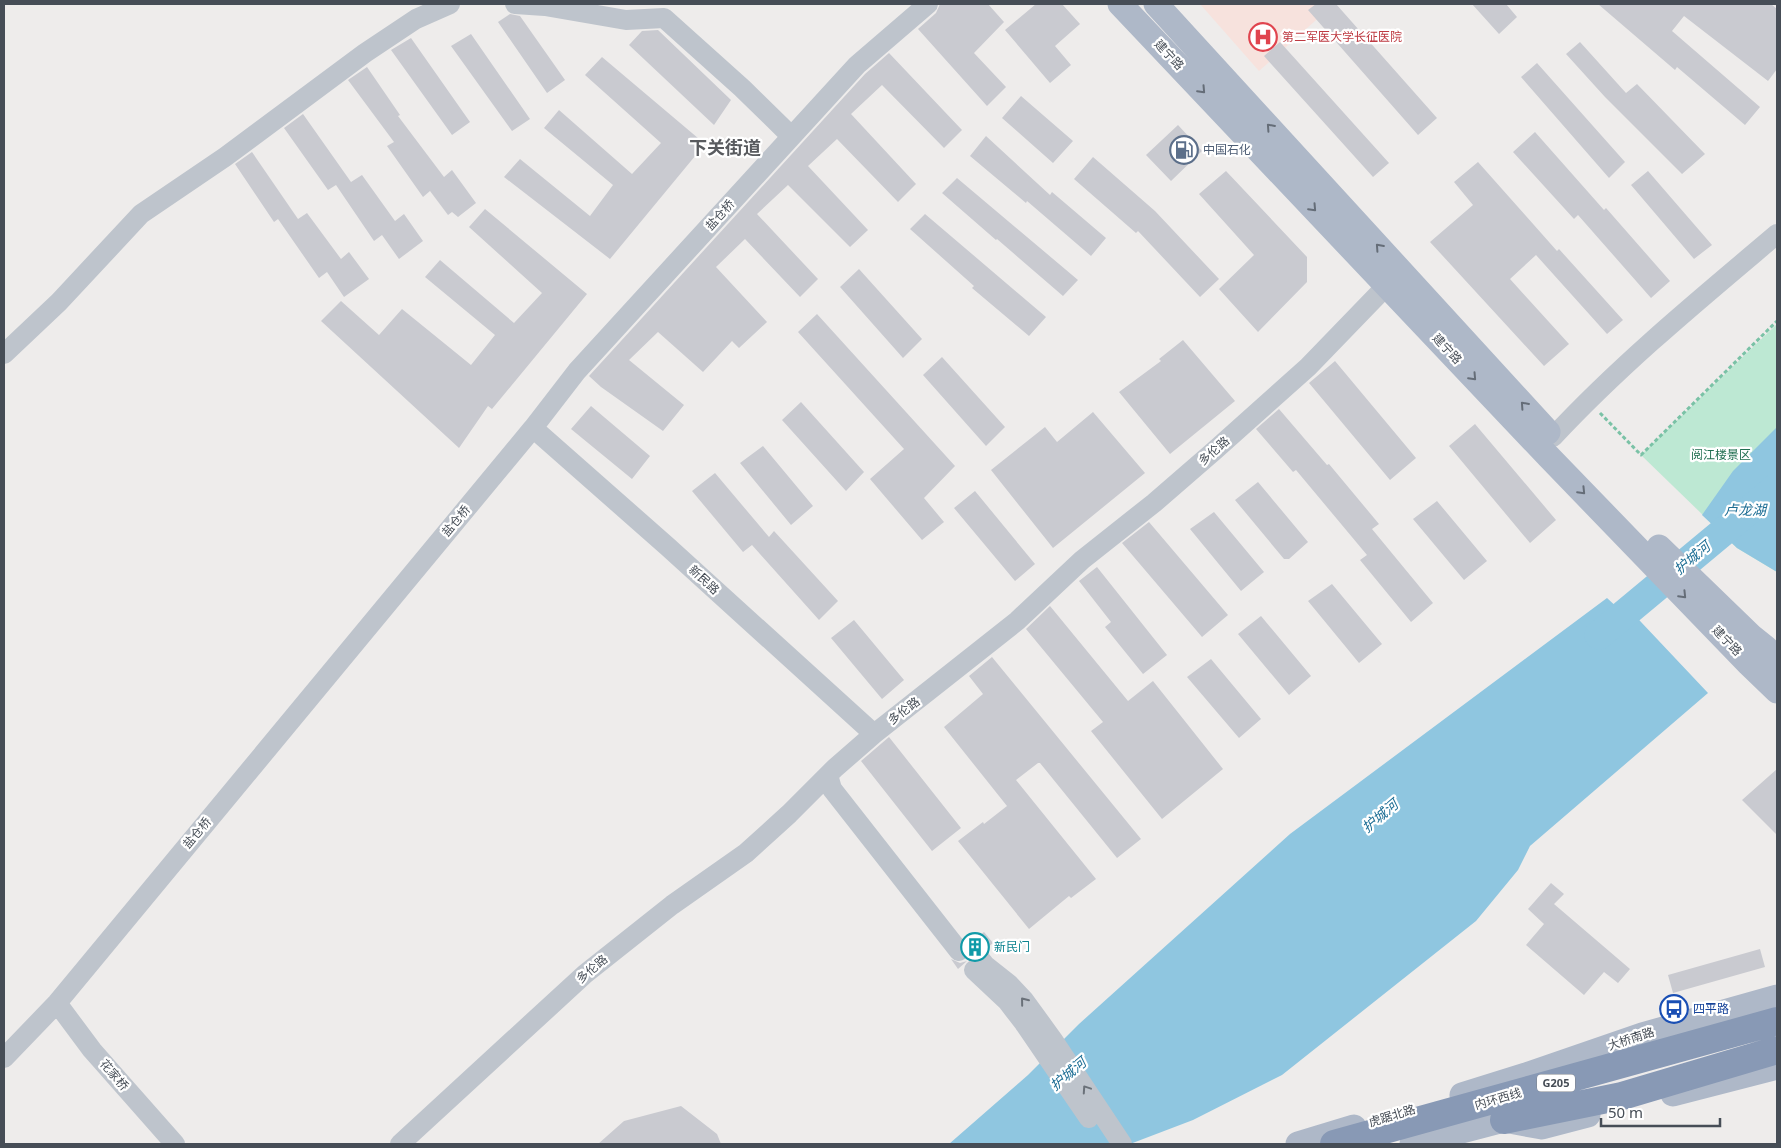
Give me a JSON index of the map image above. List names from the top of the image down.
{
  "streets": {
    "highway": ["G205", "内环西线"],
    "main road": ["建宁路", "大桥南路", "虎踞北路"],
    "street": [
      "盐仓桥",
      "多伦路",
      "新民路",
      "花家桥"
    ]
  },
  "crossings": [
    ["建宁路", "多伦路"],
    ["盐仓桥", "新民路"],
    ["盐仓桥", "花家桥"],
    ["多伦路", "新民路"],
    ["大桥南路", "虎踞北路"]
  ],
  "districts": ["下关街道"],
  "water": ["卢龙湖", "护城河"],
  "parks": ["阅江楼景区"],
  "places": {
    "hospital": ["第二军医大学长征医院"],
    "fuel station": ["中国石化"],
    "building": ["新民门"],
    "bus stop": ["四平路"]
  },
  "scale_bar": "50 m"
}
